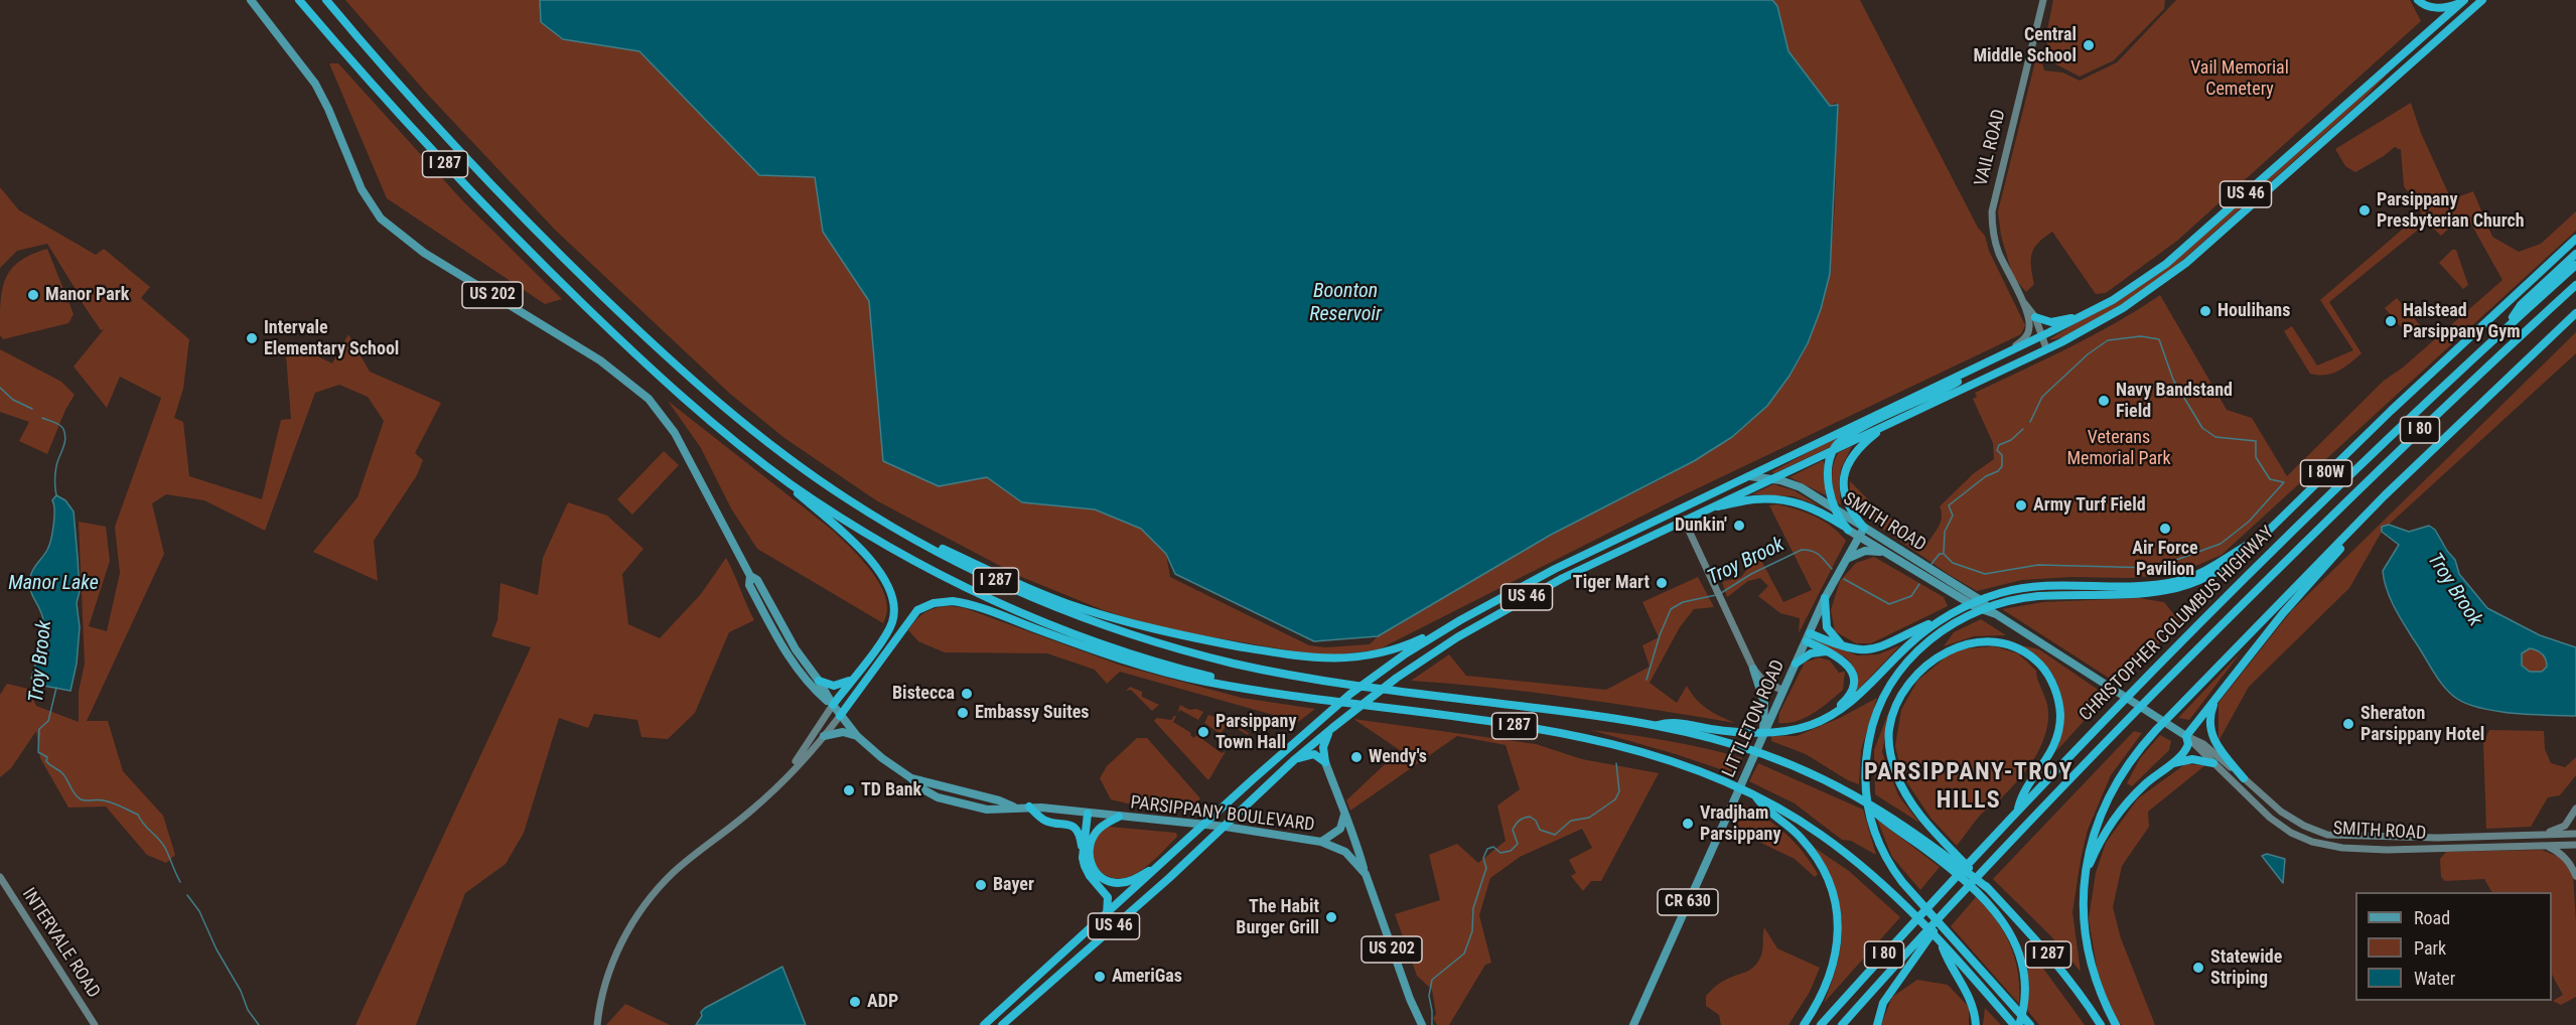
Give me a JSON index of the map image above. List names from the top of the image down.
{
  "streets": {
    "highway": [
      "I 287",
      "US 46",
      "I 80",
      "I 80W",
      "CHRISTOPHER COLUMBUS HIGHWAY"
    ],
    "main road": [
      "US 202",
      "SMITH ROAD",
      "LITTLETON ROAD",
      "PARSIPPANY BOULEVARD",
      "CR 630"
    ],
    "street": ["VAIL ROAD", "INTERVALE ROAD"]
  },
  "crossings": [
    ["VAIL ROAD", "US 46"],
    ["US 46", "SMITH ROAD"],
    ["US 46", "PARSIPPANY BOULEVARD"],
    ["SMITH ROAD", "LITTLETON ROAD"]
  ],
  "districts": ["PARSIPPANY-TROY HILLS"],
  "water": ["Boonton Reservoir", "Troy Brook", "Manor Lake"],
  "parks": ["Vail Memorial Cemetery", "Veterans Memorial Park"],
  "places": [
    "Central Middle School",
    "Parsippany Presbyterian Church",
    "Manor Park",
    "Houlihans",
    "Halstead Parsippany Gym",
    "Intervale Elementary School",
    "Navy Bandstand Field",
    "Army Turf Field",
    "Dunkin'",
    "Air Force Pavilion",
    "Tiger Mart",
    "Bistecca",
    "Embassy Suites",
    "Sheraton Parsippany Hotel",
    "Parsippany Town Hall",
    "Wendy's",
    "TD Bank",
    "Vradjham Parsippany",
    "Bayer",
    "The Habit Burger Grill",
    "Statewide Striping",
    "AmeriGas",
    "ADP"
  ],
  "legend": ["Road", "Park", "Water"]
}
